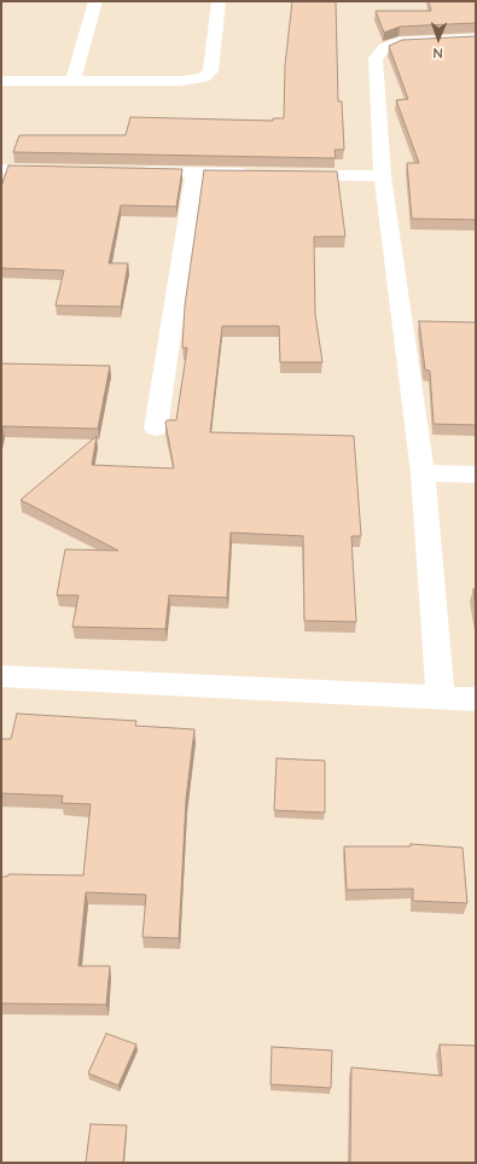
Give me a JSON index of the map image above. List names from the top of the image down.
{
  "north": "bottom"
}
